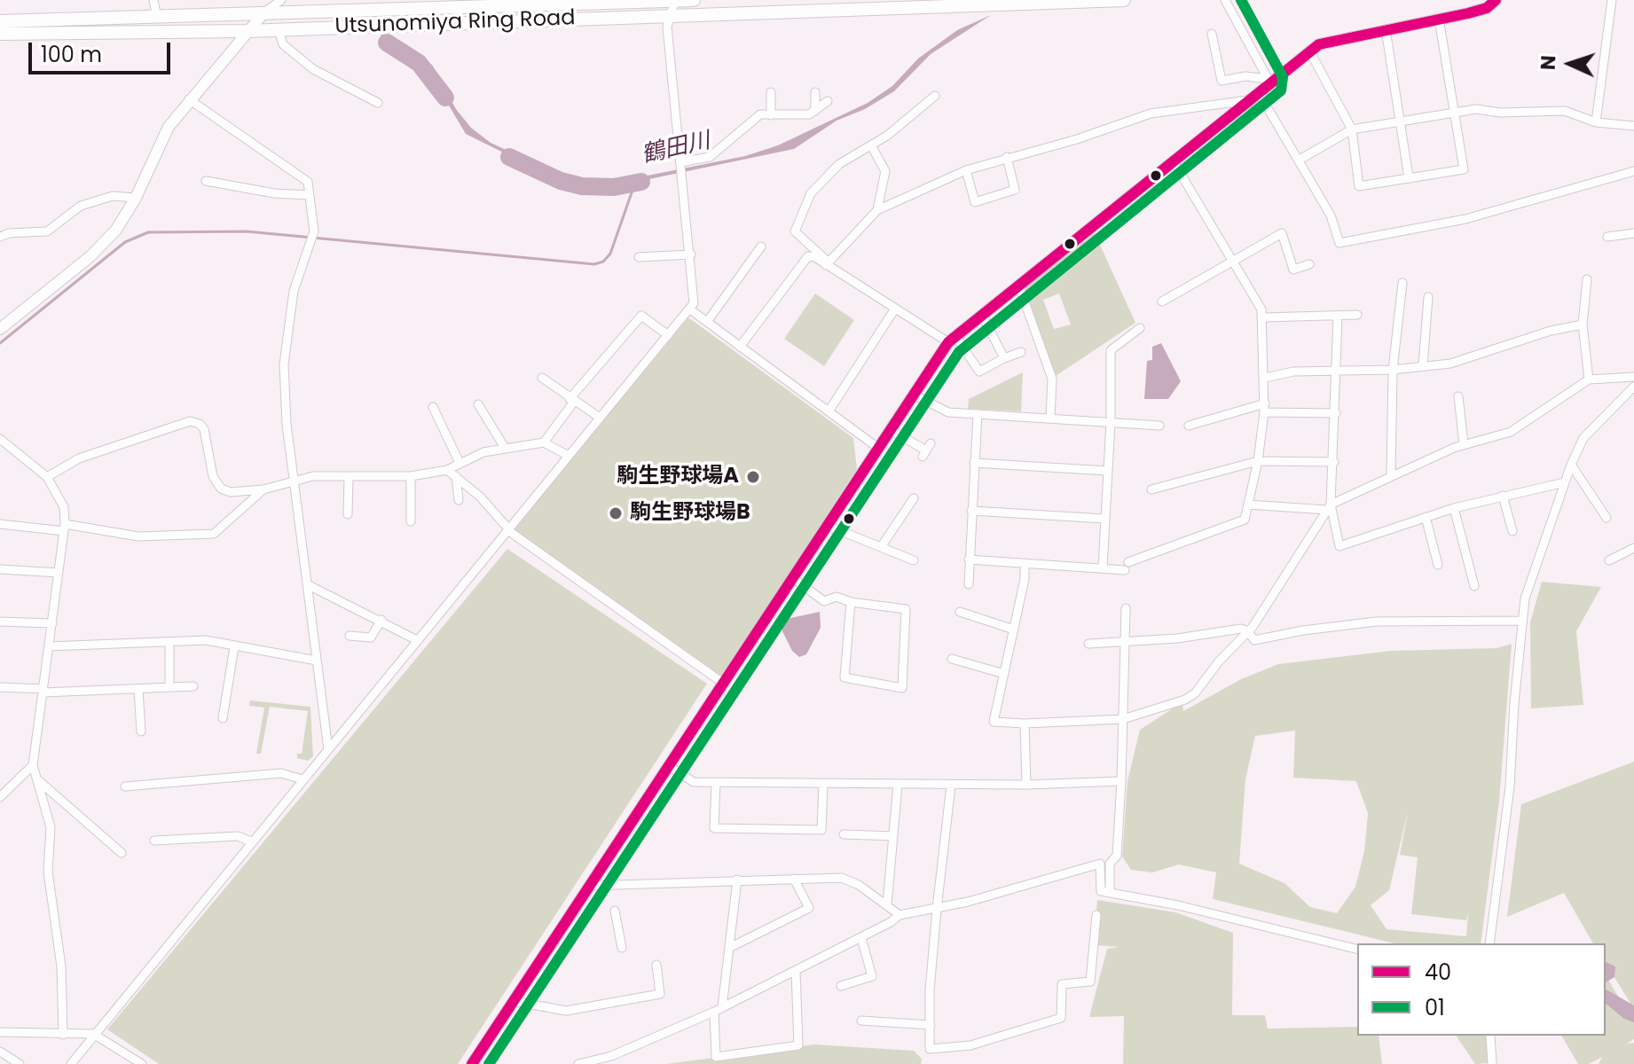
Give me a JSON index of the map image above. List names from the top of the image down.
{
  "streets": {
    "main road": ["Utsunomiya Ring Road"]
  },
  "water": ["鶴田川"],
  "places": ["駒生野球場A", "駒生野球場B"],
  "lines": ["transit line 40", "transit line 01"],
  "legend": ["40", "01"],
  "scale_bar": "100 m",
  "north": "left"
}
